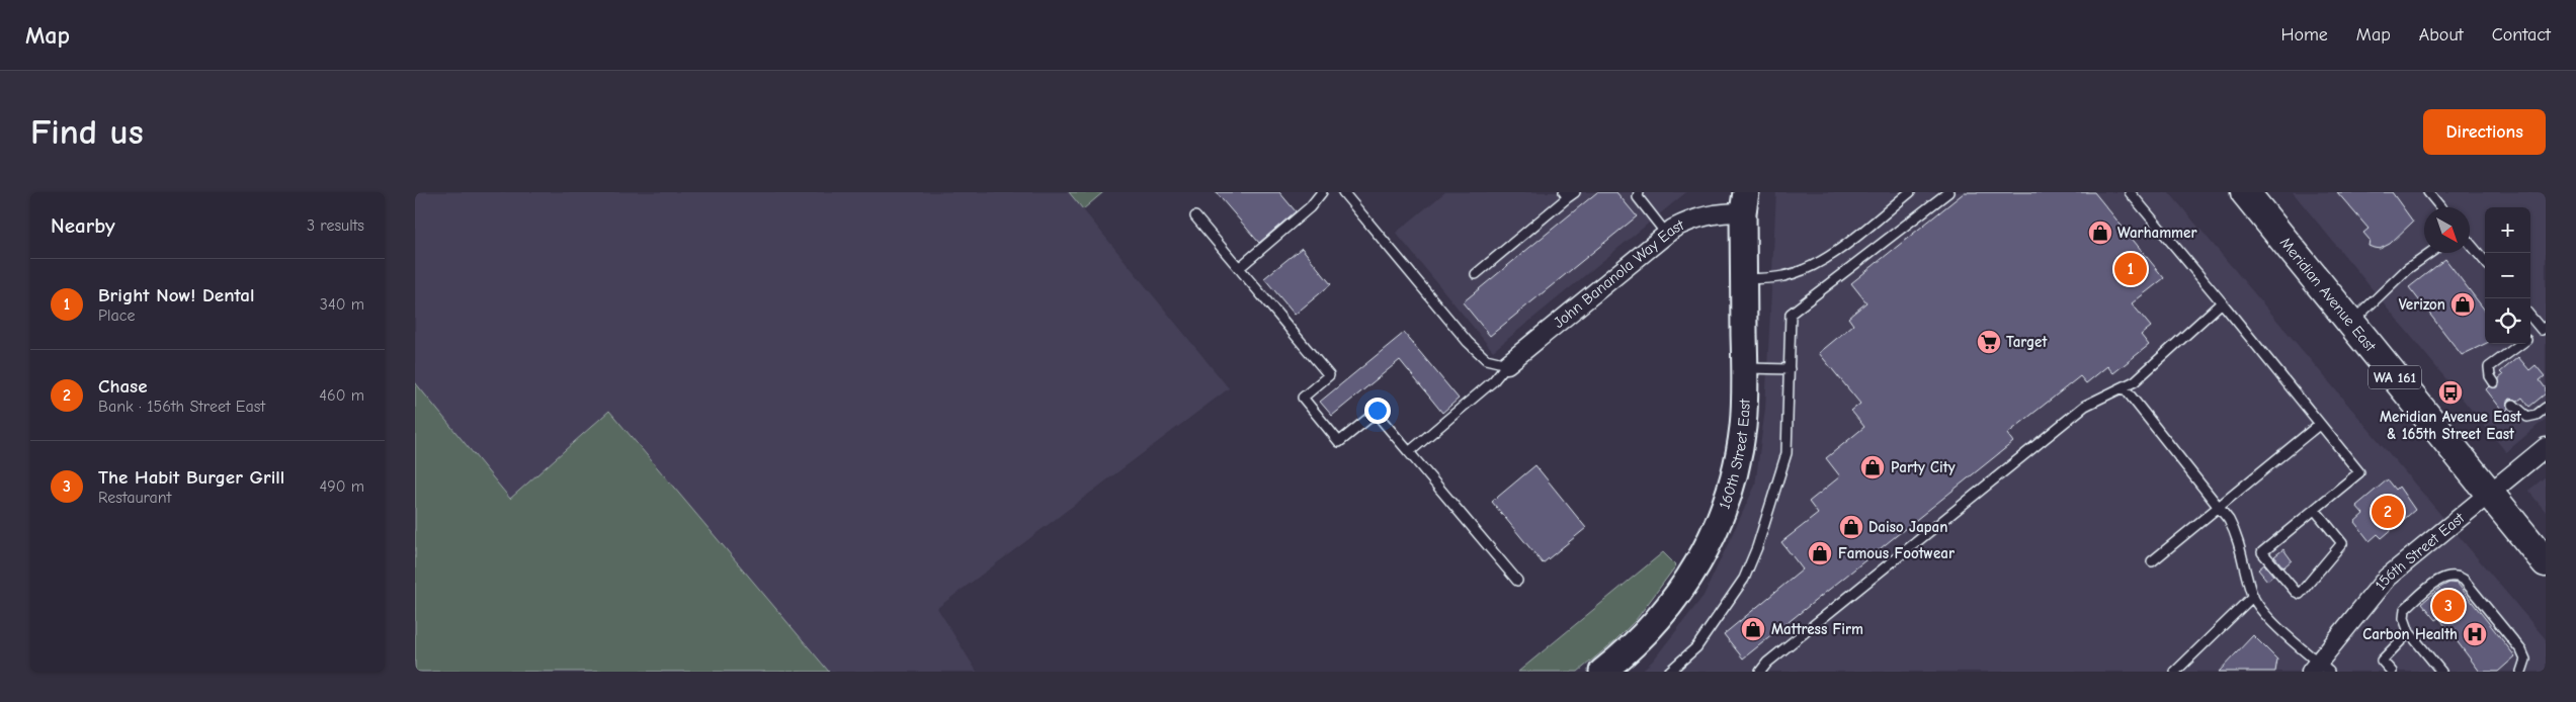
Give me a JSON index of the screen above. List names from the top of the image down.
{
  "streets": {
    "main road": ["Meridian Avenue East", "WA 161"],
    "street": ["John Bananola Way East", "160th Street East", "156th Street East"]
  },
  "crossings": [
    ["John Bananola Way East", "160th Street East"],
    ["Meridian Avenue East", "156th Street East"]
  ],
  "places": {
    "shop": [
      "Warhammer",
      "Verizon",
      "Party City",
      "Daiso Japan",
      "Famous Footwear",
      "Mattress Firm"
    ],
    "supermarket": ["Target"],
    "bus stop": ["Meridian Avenue East & 165th Street East"],
    "hospital": ["Carbon Health"]
  },
  "north": "bottom right",
  "page": {
    "header": "Map",
    "nav": [
      "Home",
      "Map",
      "About",
      "Contact"
    ],
    "buttons": "Directions",
    "title": "Find us",
    "heading": ["Nearby", "3 results"],
    "map_buttons": ["+", "−"],
    "pins": ["1", "2", "3"],
    "list": [
      {
        "mark": "1",
        "name": "Bright Now! Dental",
        "note": "Place",
        "value": "340 m"
      },
      {
        "mark": "2",
        "name": "Chase",
        "note": "Bank · 156th Street East",
        "value": "460 m"
      },
      {
        "mark": "3",
        "name": "The Habit Burger Grill",
        "note": "Restaurant",
        "value": "490 m"
      }
    ]
  }
}
